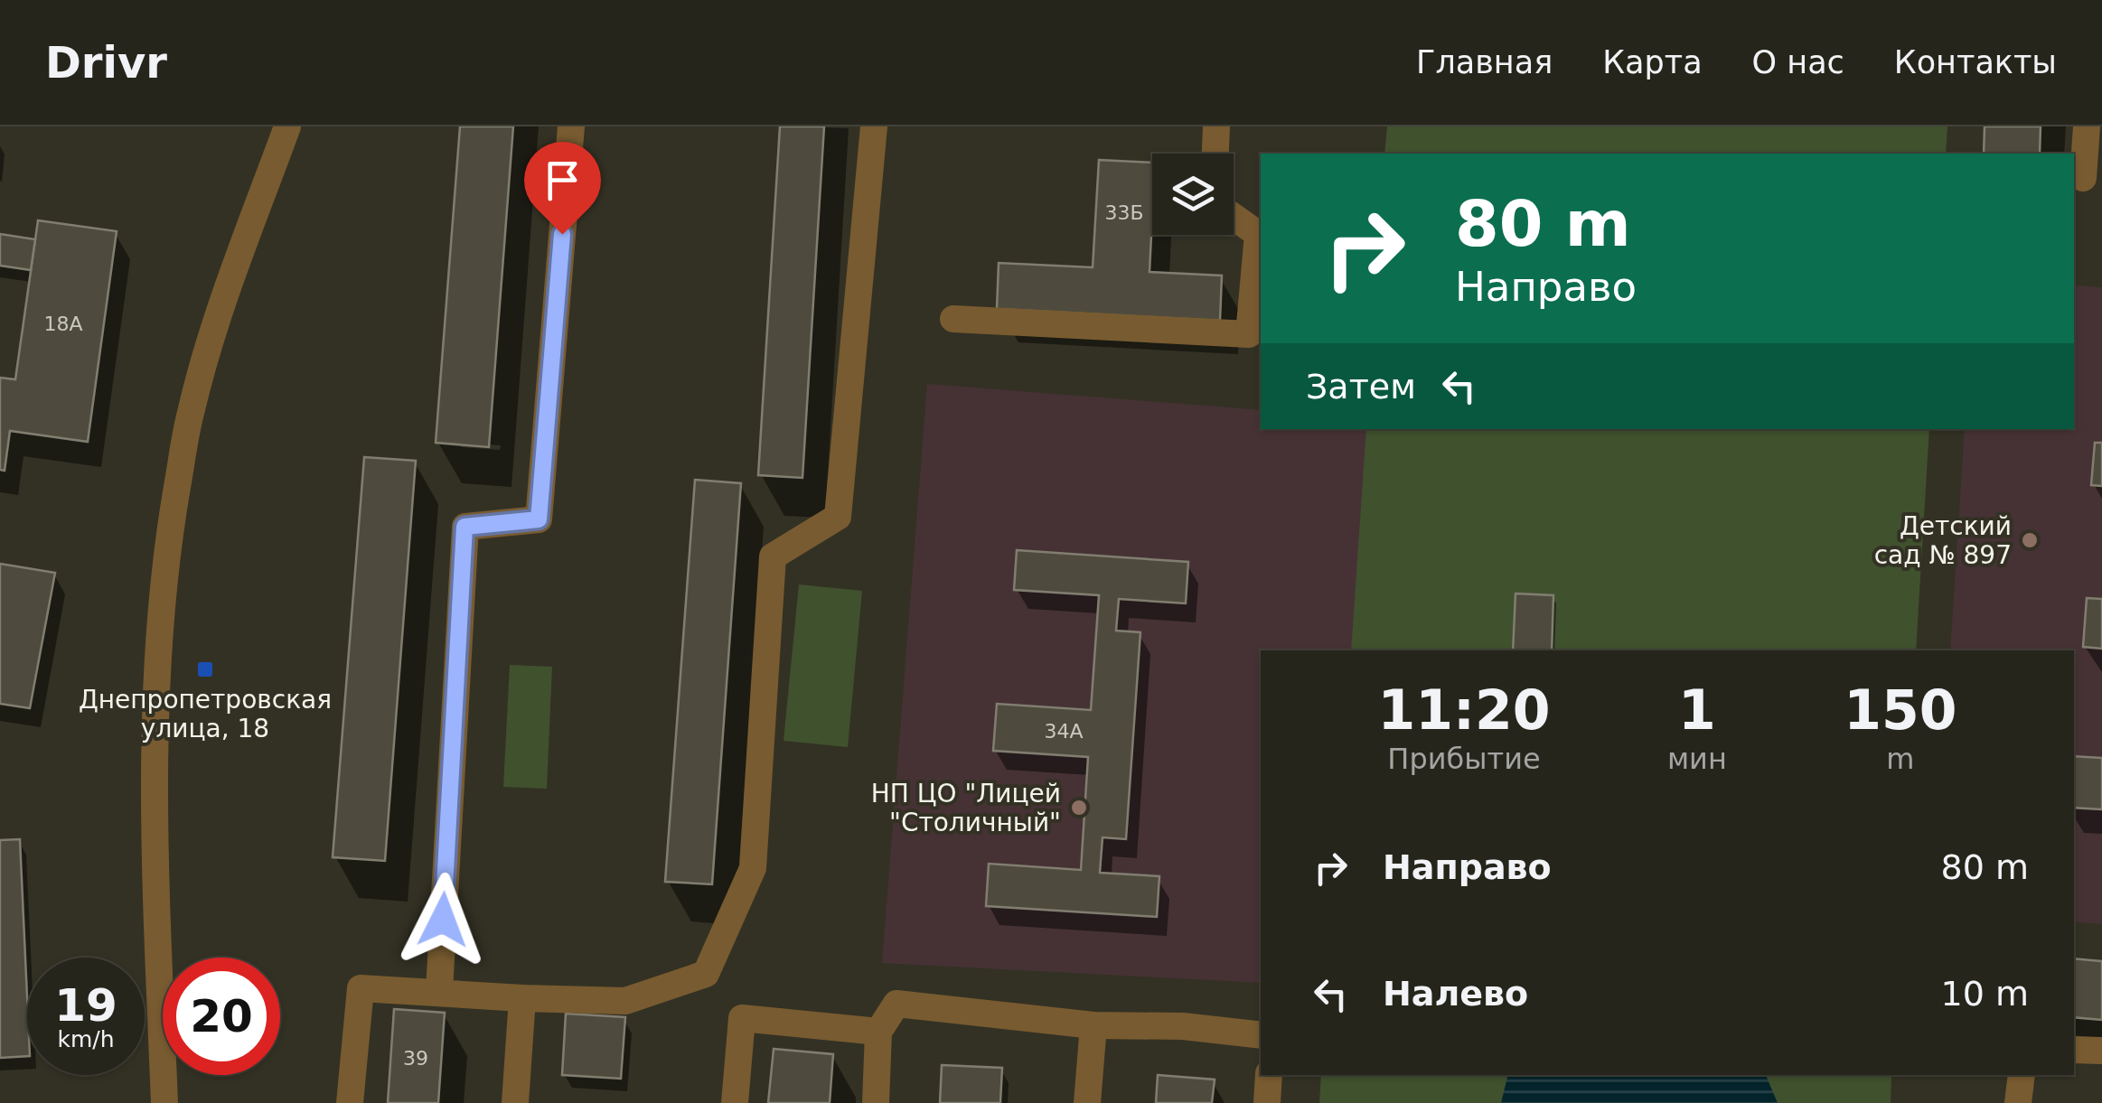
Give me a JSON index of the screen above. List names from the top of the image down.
{
  "places": {
    "other": ["Детский сад № 897", "НП ЦО \"Лицей \"Столичный\""],
    "transit": ["Днепропетровская улица, 18"]
  },
  "house_numbers": [
    "33Б",
    "18А",
    "34А",
    "39"
  ],
  "page": {
    "header": "Drivr",
    "nav": [
      "Главная",
      "Карта",
      "О нас",
      "Контакты"
    ],
    "turn": ["80 m", "Направо"],
    "then": "Затем",
    "eta": [
      "11:20",
      "Прибытие",
      "1",
      "мин",
      "150",
      "m"
    ],
    "list": [
      {
        "name": "Направо",
        "value": "80 m"
      },
      {
        "name": "Налево",
        "value": "10 m"
      }
    ],
    "speed": "19 km/h",
    "limit": "20"
  }
}
